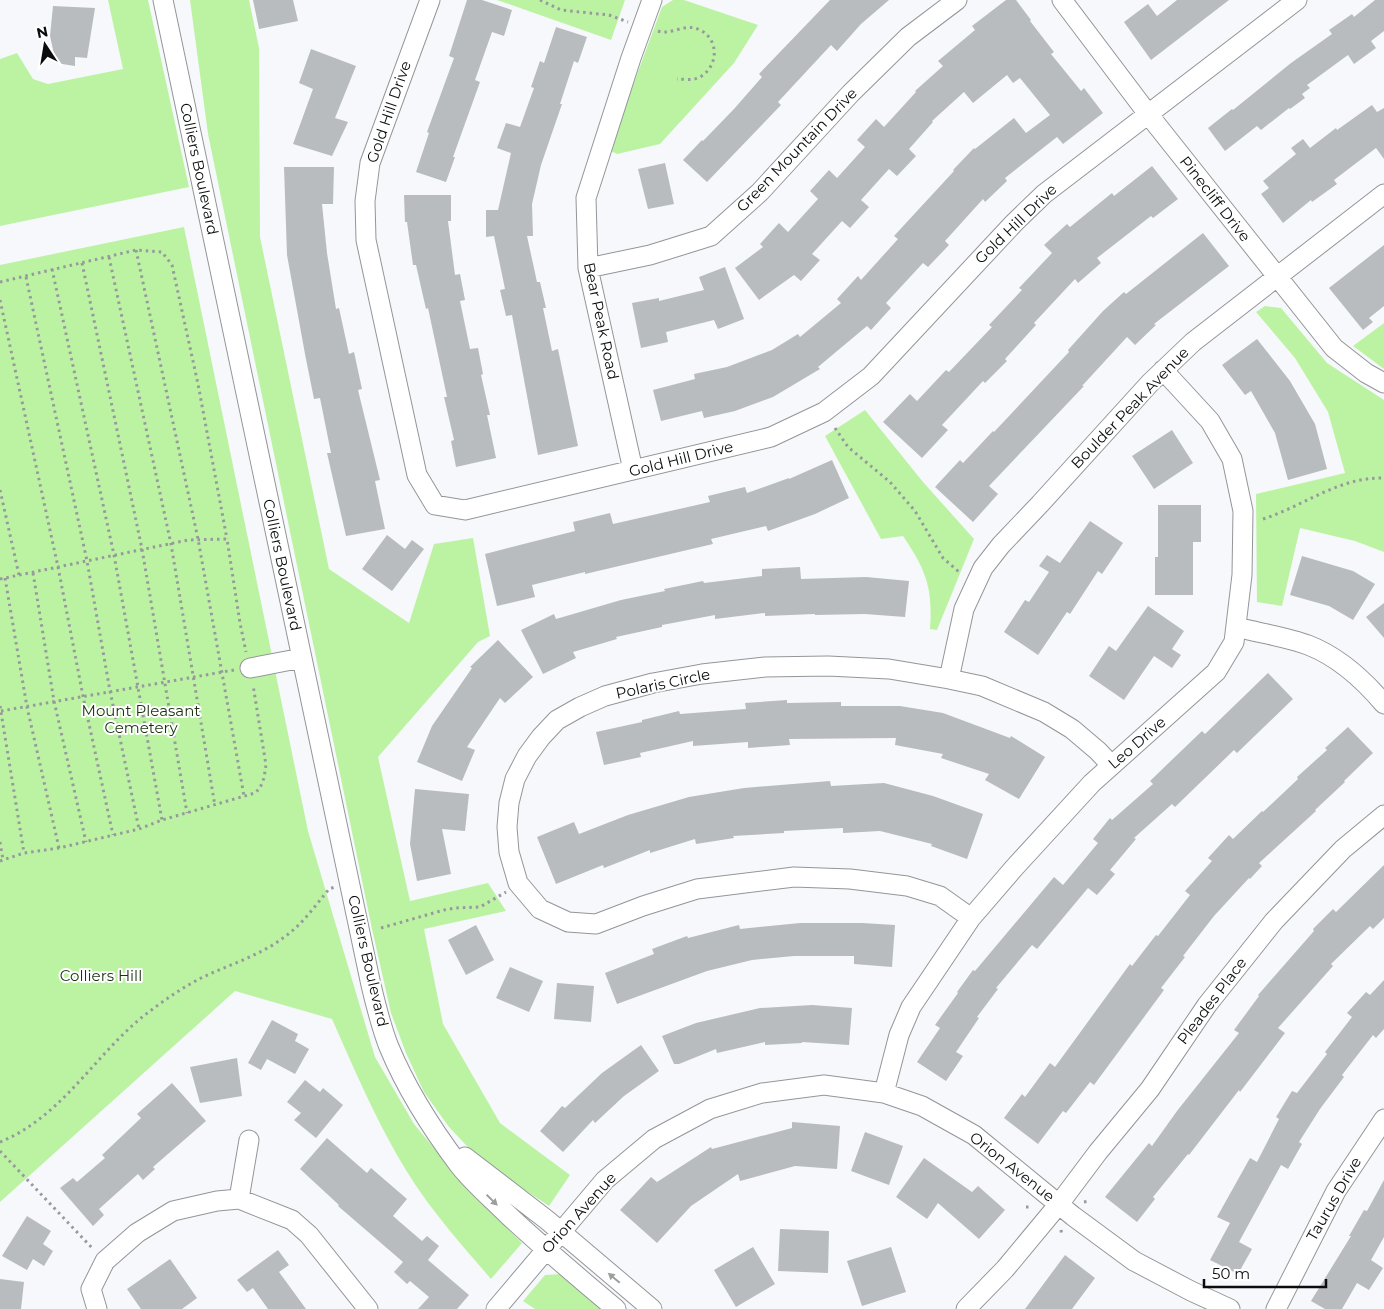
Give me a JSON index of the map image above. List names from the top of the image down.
{
  "streets": {
    "street": [
      "Gold Hill Drive",
      "Green Mountain Drive",
      "Colliers Boulevard",
      "Pinecliff Drive",
      "Bear Peak Road",
      "Boulder Peak Avenue",
      "Polaris Circle",
      "Leo Drive",
      "Pleades Place",
      "Orion Avenue",
      "Taurus Drive"
    ]
  },
  "crossings": [
    ["Gold Hill Drive", "Pinecliff Drive"],
    ["Gold Hill Drive", "Bear Peak Road"],
    ["Green Mountain Drive", "Bear Peak Road"],
    ["Colliers Boulevard", "Orion Avenue"],
    ["Pinecliff Drive", "Boulder Peak Avenue"],
    ["Boulder Peak Avenue", "Polaris Circle"],
    ["Boulder Peak Avenue", "Leo Drive"],
    ["Polaris Circle", "Leo Drive"],
    ["Leo Drive", "Orion Avenue"],
    ["Pleades Place", "Orion Avenue"]
  ],
  "parks": ["Mount Pleasant Cemetery", "Colliers Hill"],
  "scale_bar": "50 m",
  "north": "top"
}
